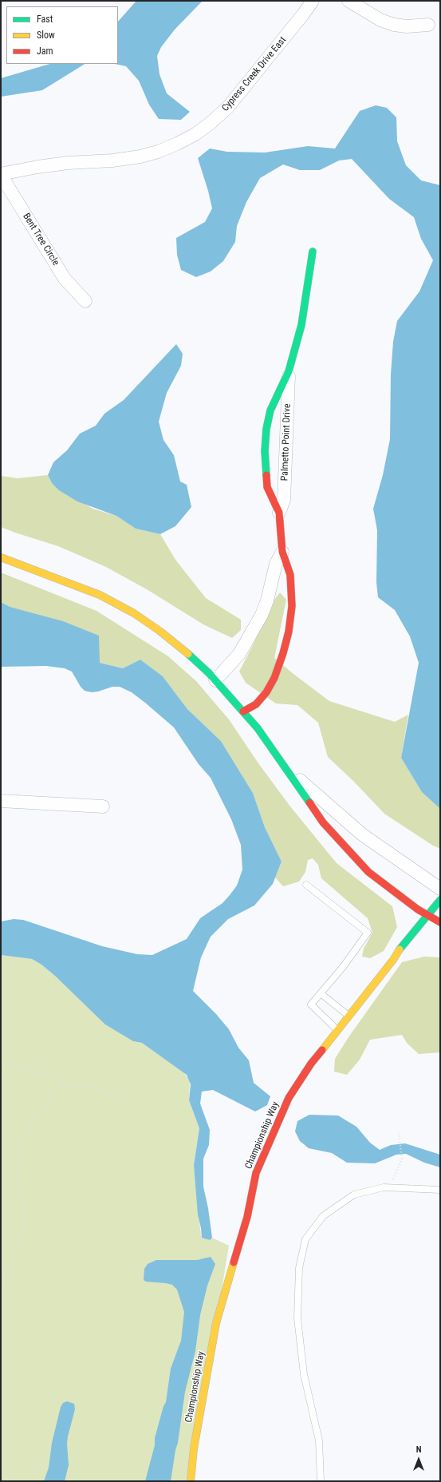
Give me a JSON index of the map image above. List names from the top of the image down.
{
  "streets": {
    "street": [
      "Cypress Creek Drive East",
      "Bent Tree Circle",
      "Palmetto Point Drive",
      "Championship Way"
    ]
  },
  "crossings": [
    ["Cypress Creek Drive East", "Bent Tree Circle"]
  ],
  "legend": ["Fast", "Slow", "Jam"],
  "north": "top"
}
